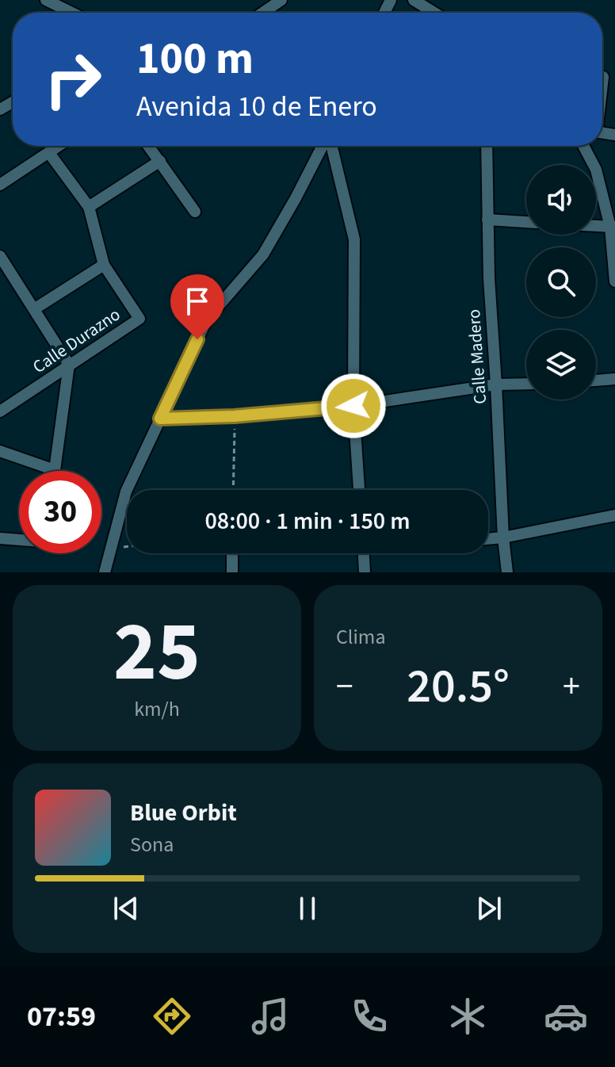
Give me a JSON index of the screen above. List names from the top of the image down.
{
  "streets": {
    "street": ["Calle Durazno", "Calle Madero"]
  },
  "page": {
    "turn": ["100 m", "Avenida 10 de Enero"],
    "limit": "30",
    "trip": "08:00 · 1 min · 150 m",
    "tile": [
      ["25", "km/h"],
      "Clima"
    ],
    "heat": ["−", "20.5°", "+"],
    "song": ["Blue Orbit", "Sona"],
    "tabs": "07:59"
  }
}
